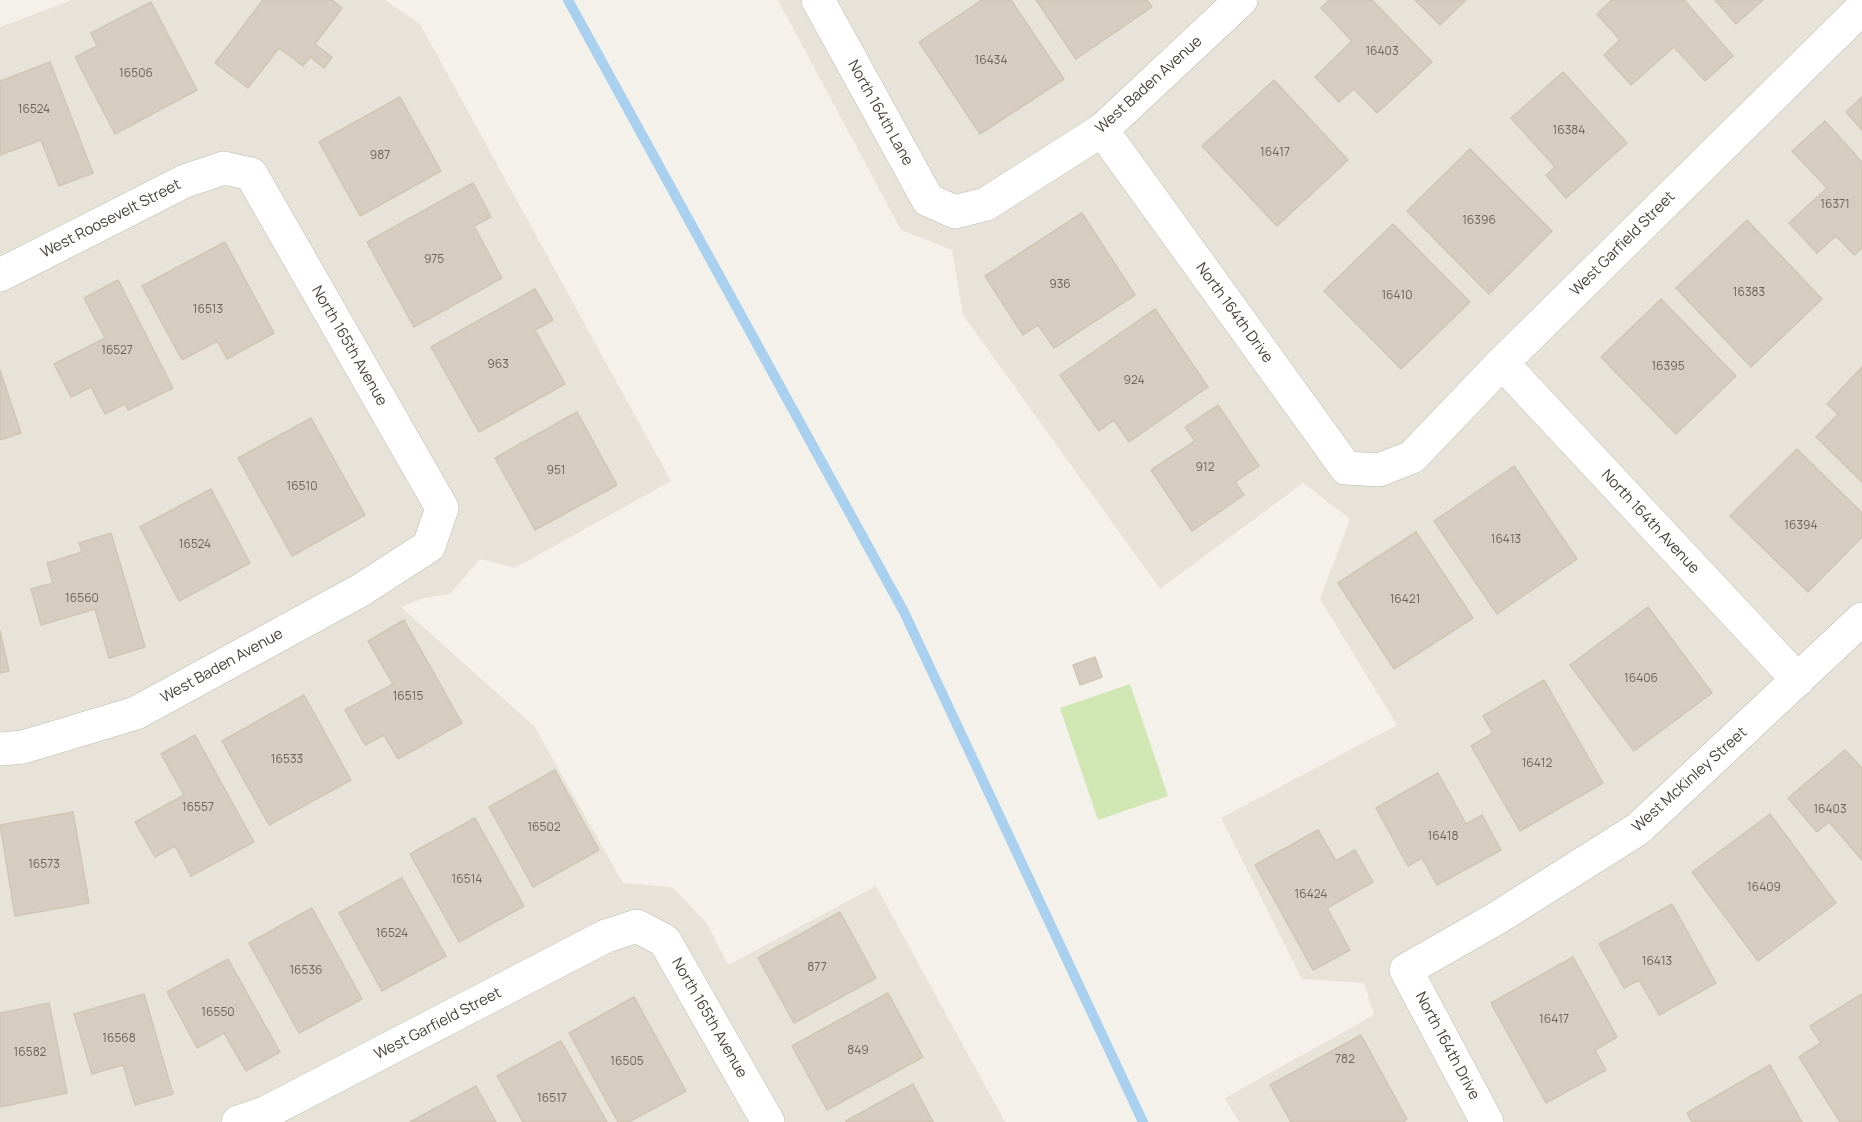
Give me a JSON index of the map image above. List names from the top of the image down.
{
  "streets": {
    "street": [
      "West Baden Avenue",
      "North 164th Lane",
      "West Roosevelt Street",
      "West Garfield Street",
      "North 164th Drive",
      "North 165th Avenue",
      "North 164th Avenue",
      "West McKinley Street"
    ]
  },
  "crossings": [
    ["West Baden Avenue", "North 164th Lane"],
    ["West Baden Avenue", "North 164th Drive"],
    ["West Baden Avenue", "North 165th Avenue"],
    ["West Roosevelt Street", "North 165th Avenue"],
    ["West Garfield Street", "North 164th Drive"],
    ["West Garfield Street", "North 165th Avenue"],
    ["West Garfield Street", "North 164th Avenue"],
    ["North 164th Drive", "West McKinley Street"],
    ["North 164th Avenue", "West McKinley Street"]
  ],
  "house_numbers": [
    "16403",
    "16434",
    "16506",
    "16524",
    "16384",
    "16417",
    "987",
    "16371",
    "16396",
    "975",
    "936",
    "16383",
    "16410",
    "16513",
    "16527",
    "963",
    "16395",
    "924",
    "912",
    "951",
    "16510",
    "16394",
    "16413",
    "16524",
    "16560",
    "16421",
    "16406",
    "16515",
    "16533",
    "16412",
    "16557",
    "16403",
    "16502",
    "16418",
    "16573",
    "16514",
    "16409",
    "16424",
    "16524",
    "16413",
    "877",
    "16536",
    "16550",
    "16417",
    "16568",
    "849",
    "16582",
    "782",
    "16505",
    "16517"
  ]
}
